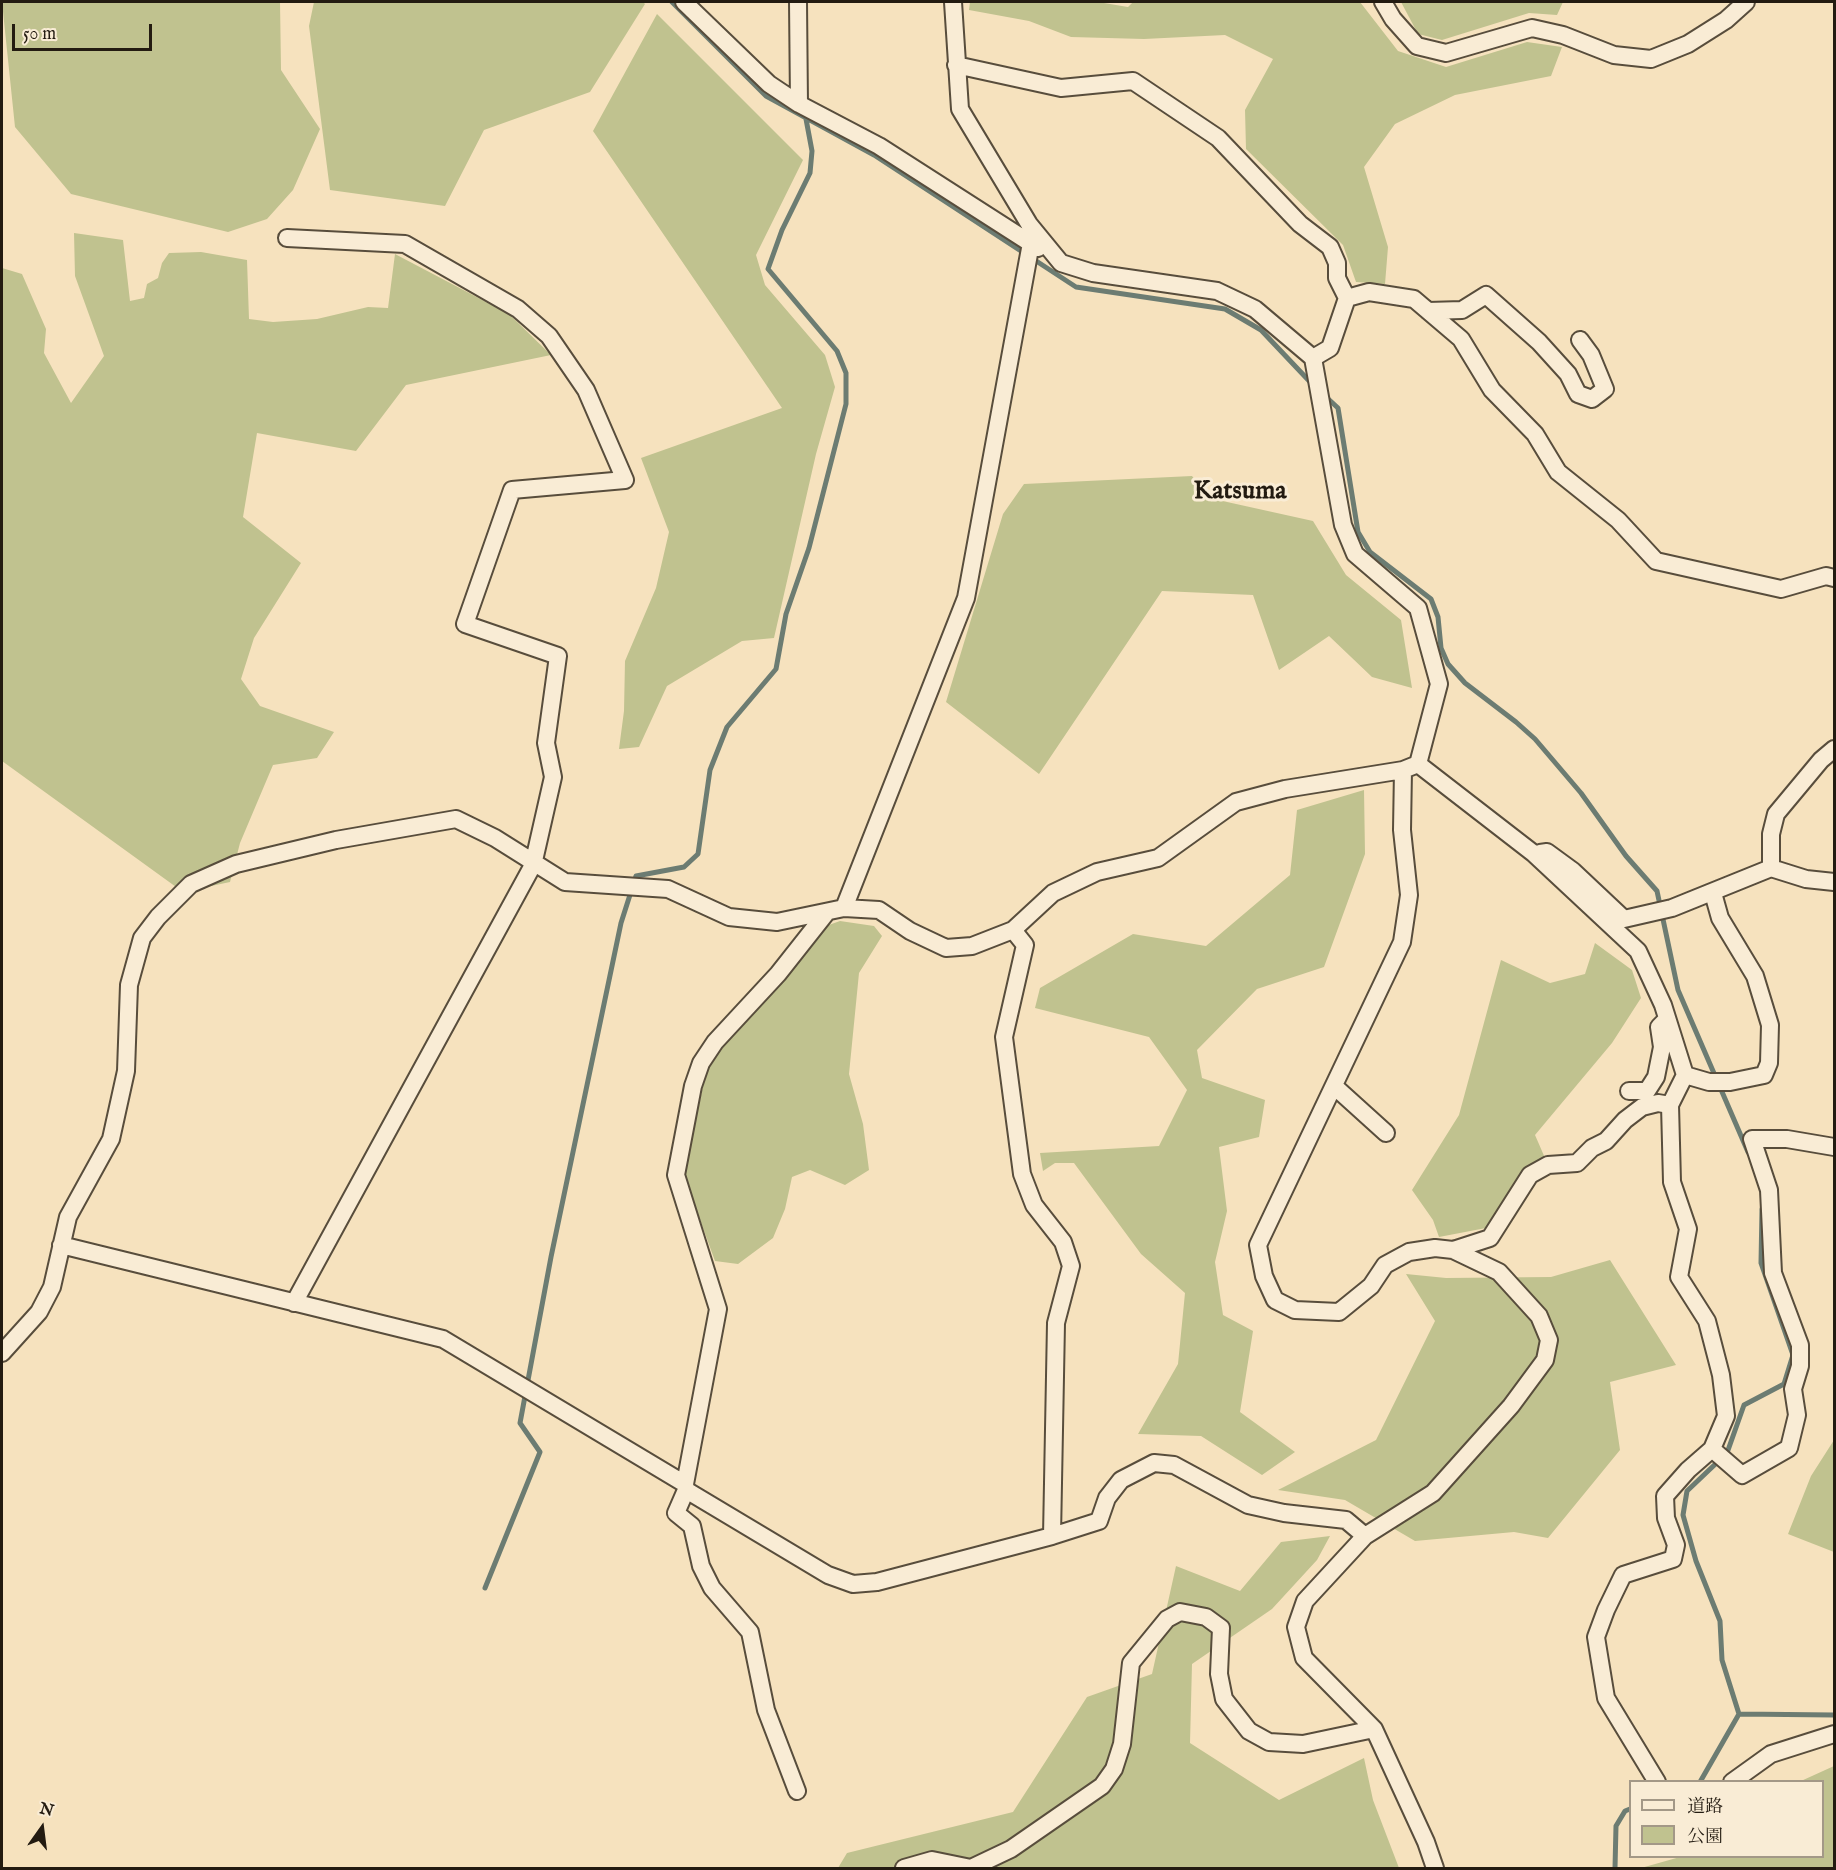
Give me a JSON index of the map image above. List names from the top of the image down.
{
  "districts": ["Katsuma"],
  "legend": ["道路", "公園"],
  "scale_bar": "50 m",
  "north": "top"
}
